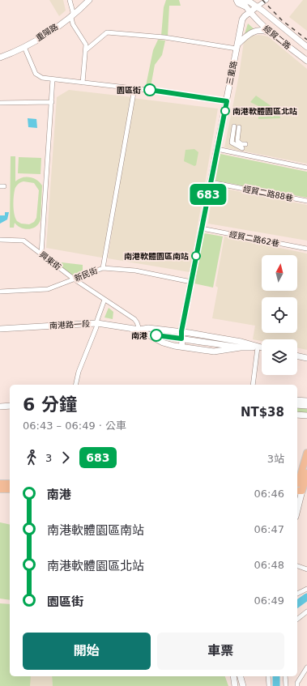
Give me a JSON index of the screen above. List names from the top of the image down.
{
  "streets": {
    "main road": [
      "重陽路",
      "經貿二路",
      "三重路",
      "南港路一段"
    ],
    "street": [
      "經貿二路88巷",
      "經貿二路62巷",
      "興東街",
      "新民街"
    ]
  },
  "crossings": [
    ["經貿二路", "三重路"],
    ["三重路", "經貿二路88巷"],
    ["三重路", "經貿二路62巷"],
    ["三重路", "新民街"],
    ["三重路", "南港路一段"],
    ["興東街", "新民街"],
    ["興東街", "南港路一段"]
  ],
  "places": [
    "園區街",
    "南港軟體園區北站",
    "南港軟體園區南站",
    "南港"
  ],
  "lines": ["bus line 683"],
  "north": "top",
  "page": {
    "on_map": "683",
    "heading": ["6 分鐘", "06:43 – 06:49 · 公車", "NT$38"],
    "legs": ["3", "683", "3站"],
    "list": [
      {
        "name": "南港",
        "value": "06:46"
      },
      {
        "name": "南港軟體園區南站",
        "value": "06:47"
      },
      {
        "name": "南港軟體園區北站",
        "value": "06:48"
      },
      {
        "name": "園區街",
        "value": "06:49"
      }
    ],
    "buttons": ["開始", "車票"]
  }
}
